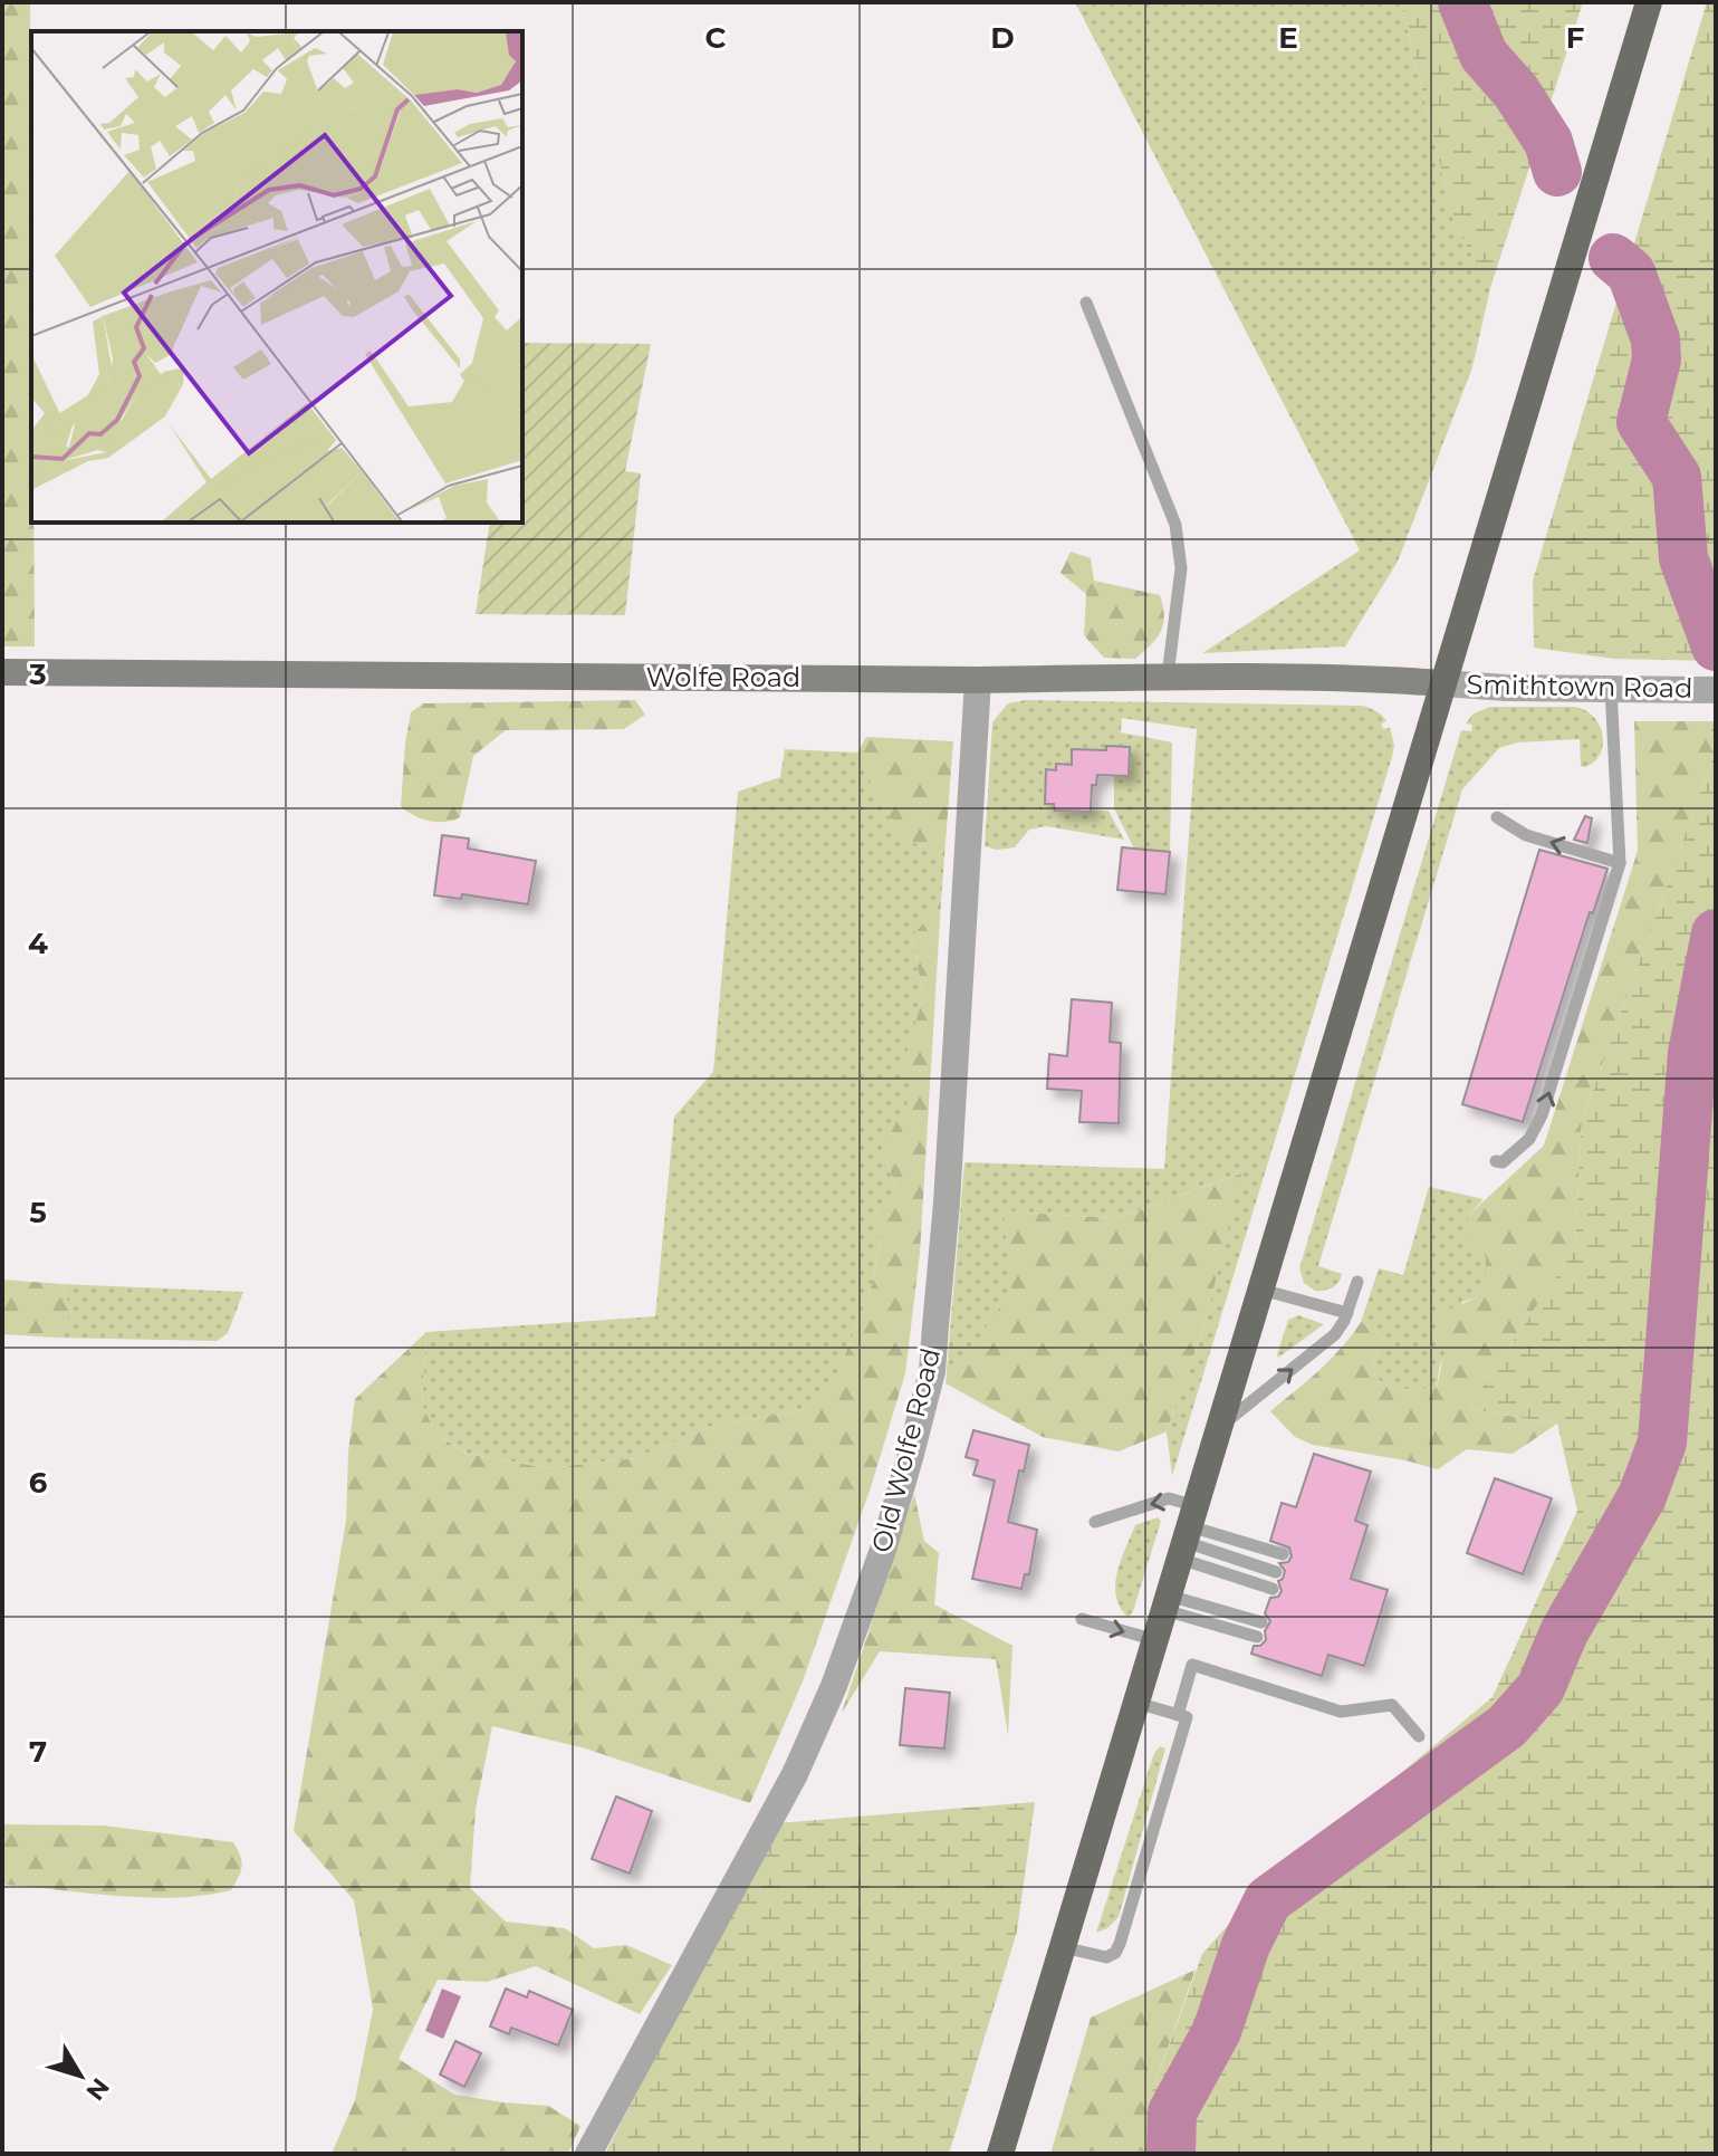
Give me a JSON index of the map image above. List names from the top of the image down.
{
  "streets": {
    "main road": ["Wolfe Road"],
    "street": ["Smithtown Road", "Old Wolfe Road"]
  },
  "crossings": [
    ["Wolfe Road", "Smithtown Road"],
    ["Wolfe Road", "Old Wolfe Road"]
  ],
  "north": "bottom right",
  "grid": {
    "columns": [
      "C",
      "D",
      "E",
      "F"
    ],
    "rows": [
      "3",
      "4",
      "5",
      "6",
      "7"
    ]
  }
}
